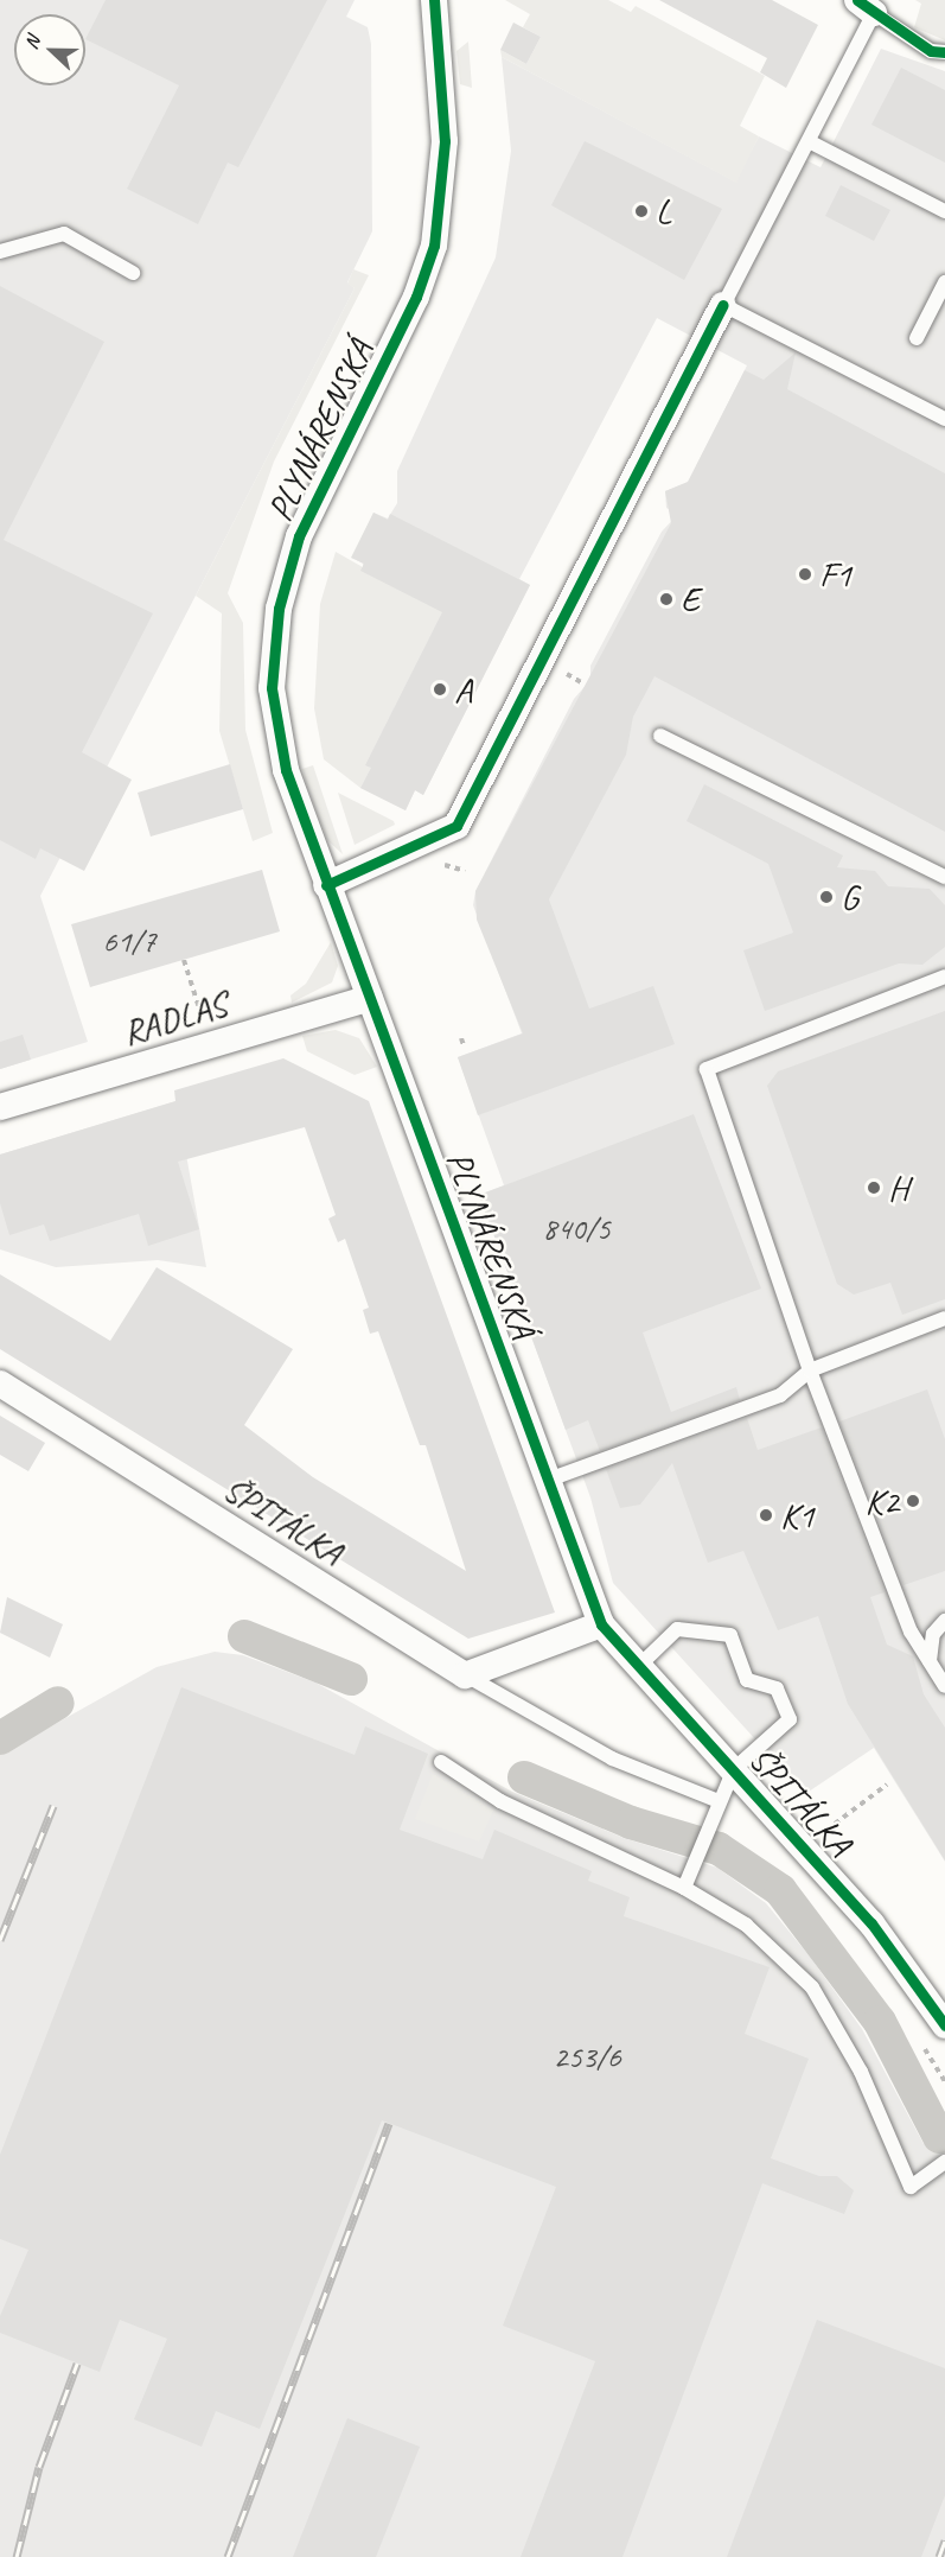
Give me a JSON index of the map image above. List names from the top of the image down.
{
  "streets": {
    "street": ["PLYNÁRENSKÁ", "RADLAS", "ŠPITÁLKA"]
  },
  "crossings": [
    ["PLYNÁRENSKÁ", "RADLAS"],
    ["PLYNÁRENSKÁ", "ŠPITÁLKA"]
  ],
  "places": [
    "L",
    "F1",
    "E",
    "A",
    "G",
    "H",
    "K2",
    "K1"
  ],
  "house_numbers": ["61/7", "840/5", "253/6"],
  "north": "left"
}
